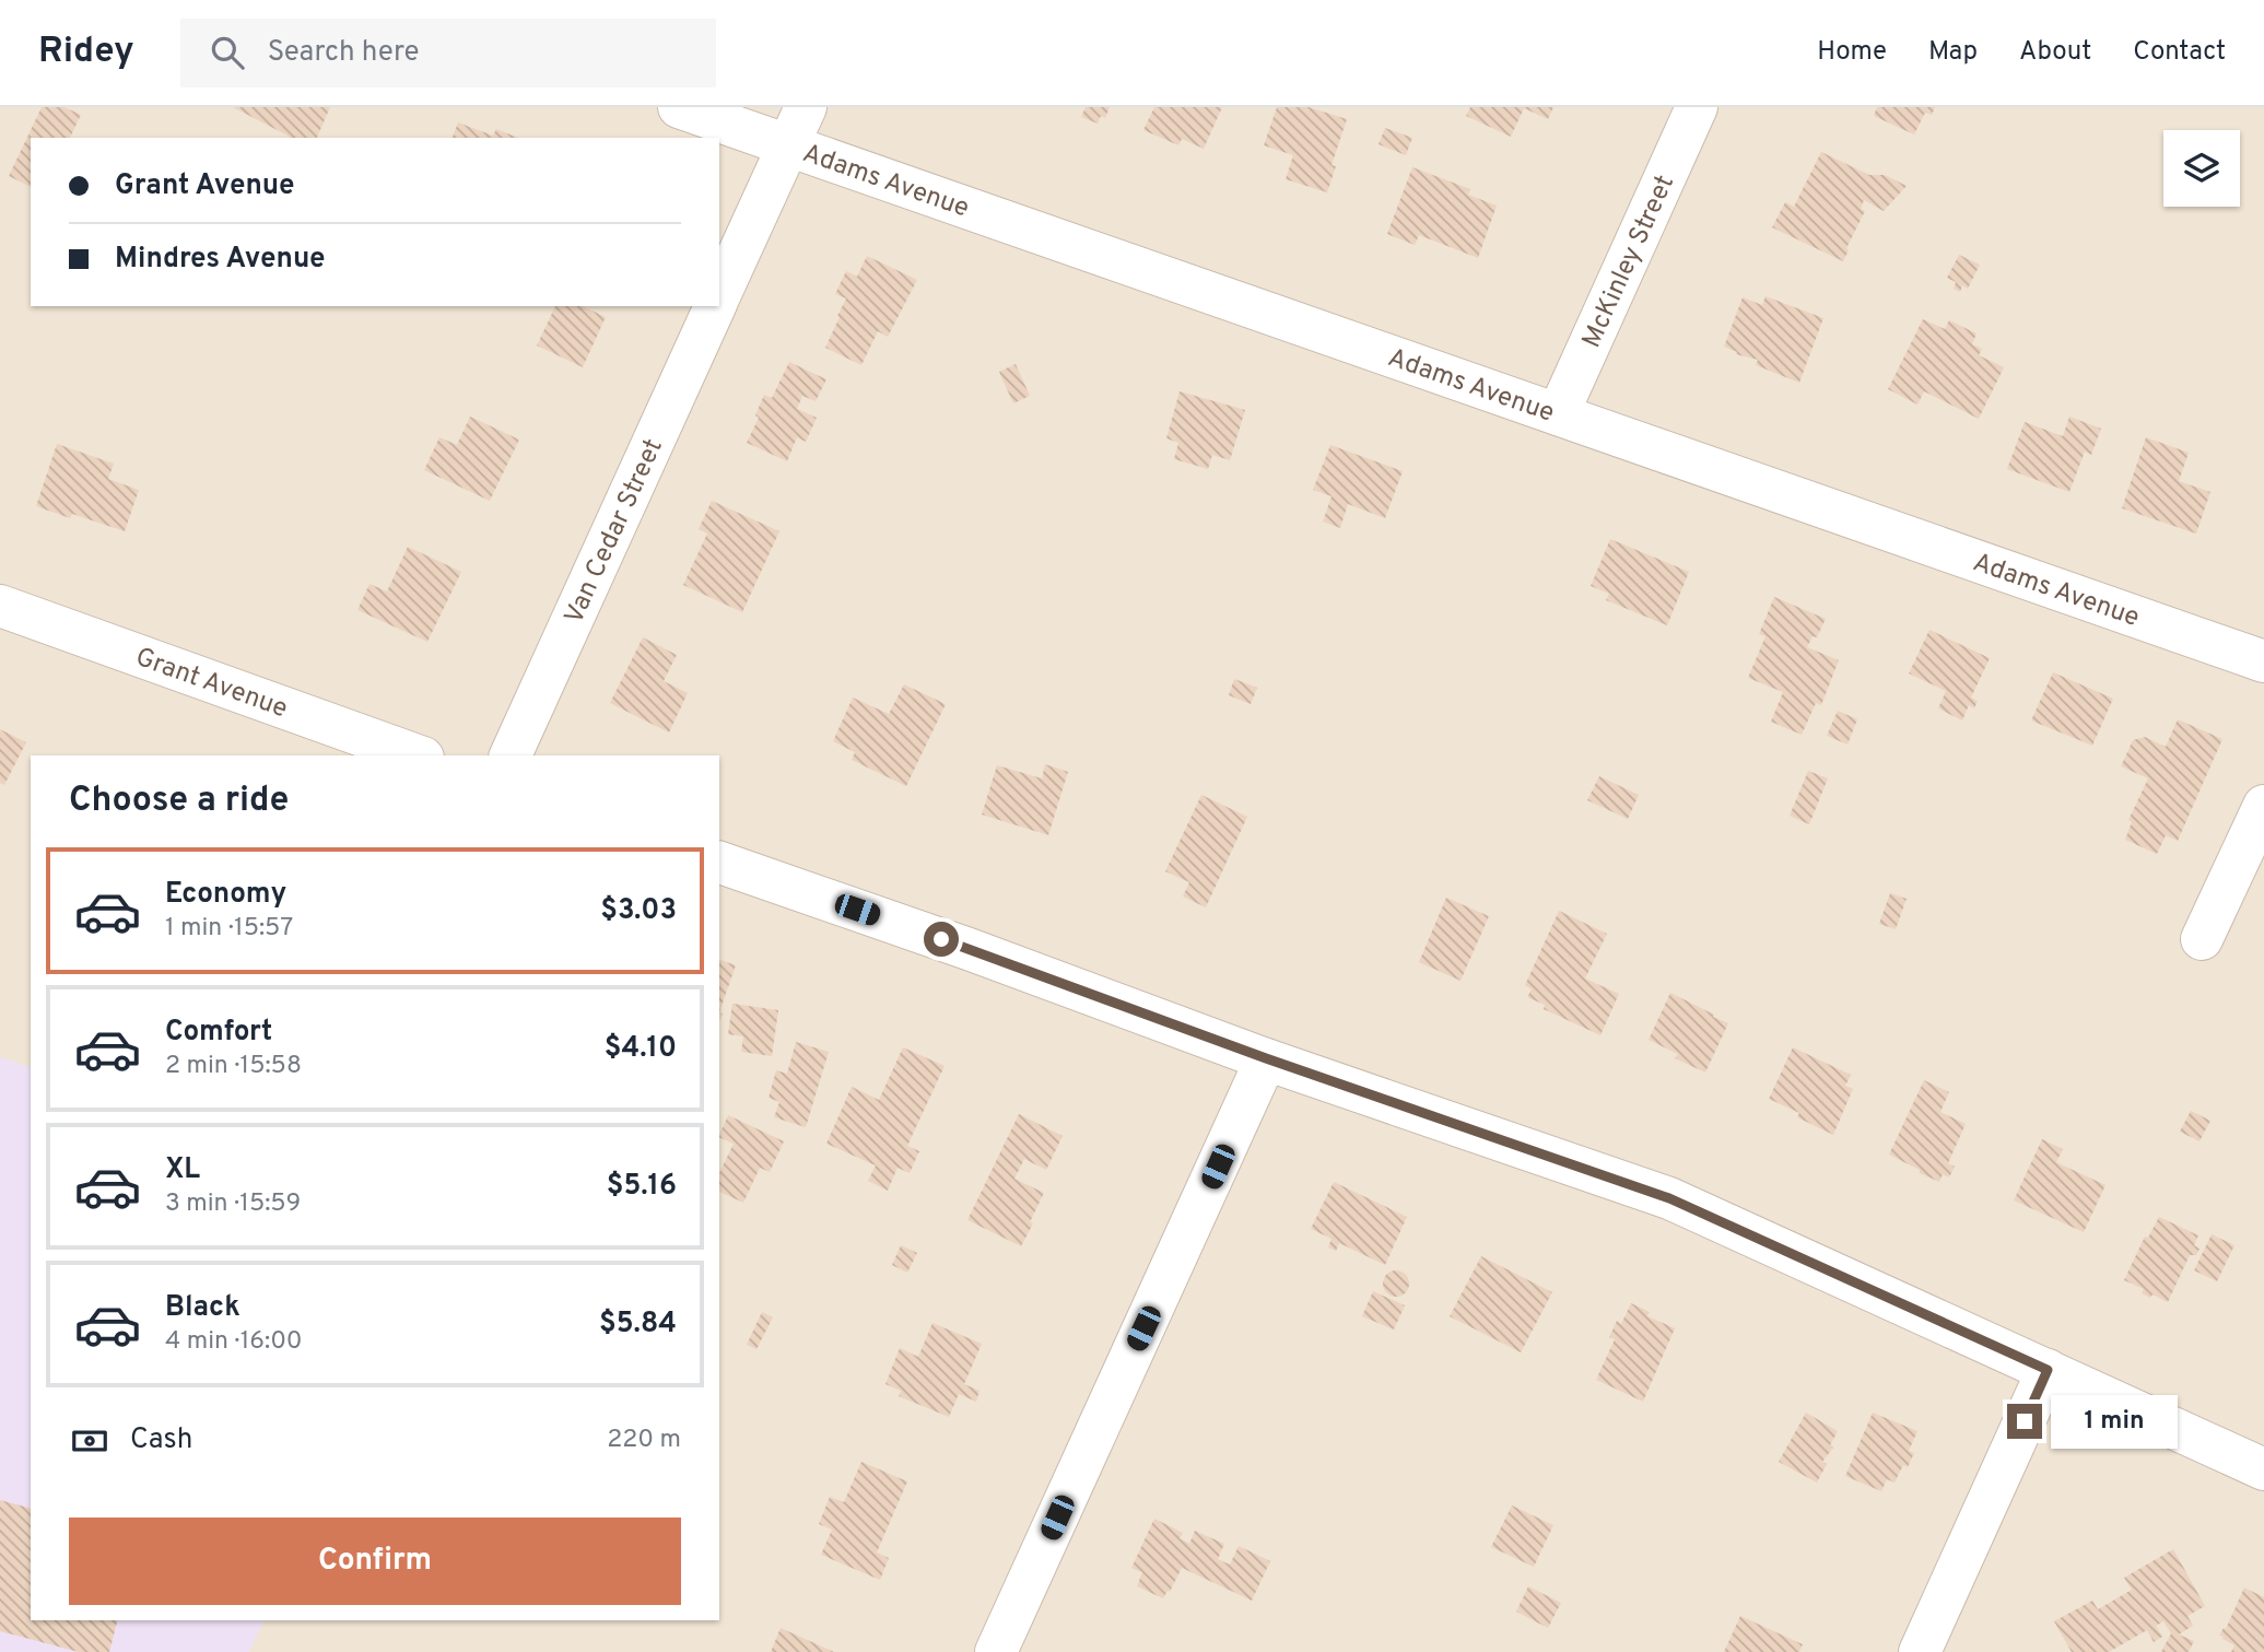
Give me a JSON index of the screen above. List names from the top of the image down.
{
  "streets": {
    "street": [
      "Adams Avenue",
      "McKinley Street",
      "Van Cedar Street",
      "Grant Avenue"
    ]
  },
  "crossings": [
    ["Adams Avenue", "McKinley Street"],
    ["Adams Avenue", "Van Cedar Street"]
  ],
  "page": {
    "header": "Ridey",
    "search": "Search here",
    "nav": [
      "Home",
      "Map",
      "About",
      "Contact"
    ],
    "banner": ["Grant Avenue", "Mindres Avenue"],
    "heading": "Choose a ride",
    "list": [
      {
        "name": "Economy",
        "note": "1 min · 15:57",
        "value": "$3.03"
      },
      {
        "name": "Comfort",
        "note": "2 min · 15:58",
        "value": "$4.10"
      },
      {
        "name": "XL",
        "note": "3 min · 15:59",
        "value": "$5.16"
      },
      {
        "name": "Black",
        "note": "4 min · 16:00",
        "value": "$5.84"
      }
    ],
    "bubble": "1 min",
    "pay": ["Cash", "220 m"],
    "buttons": "Confirm"
  }
}
